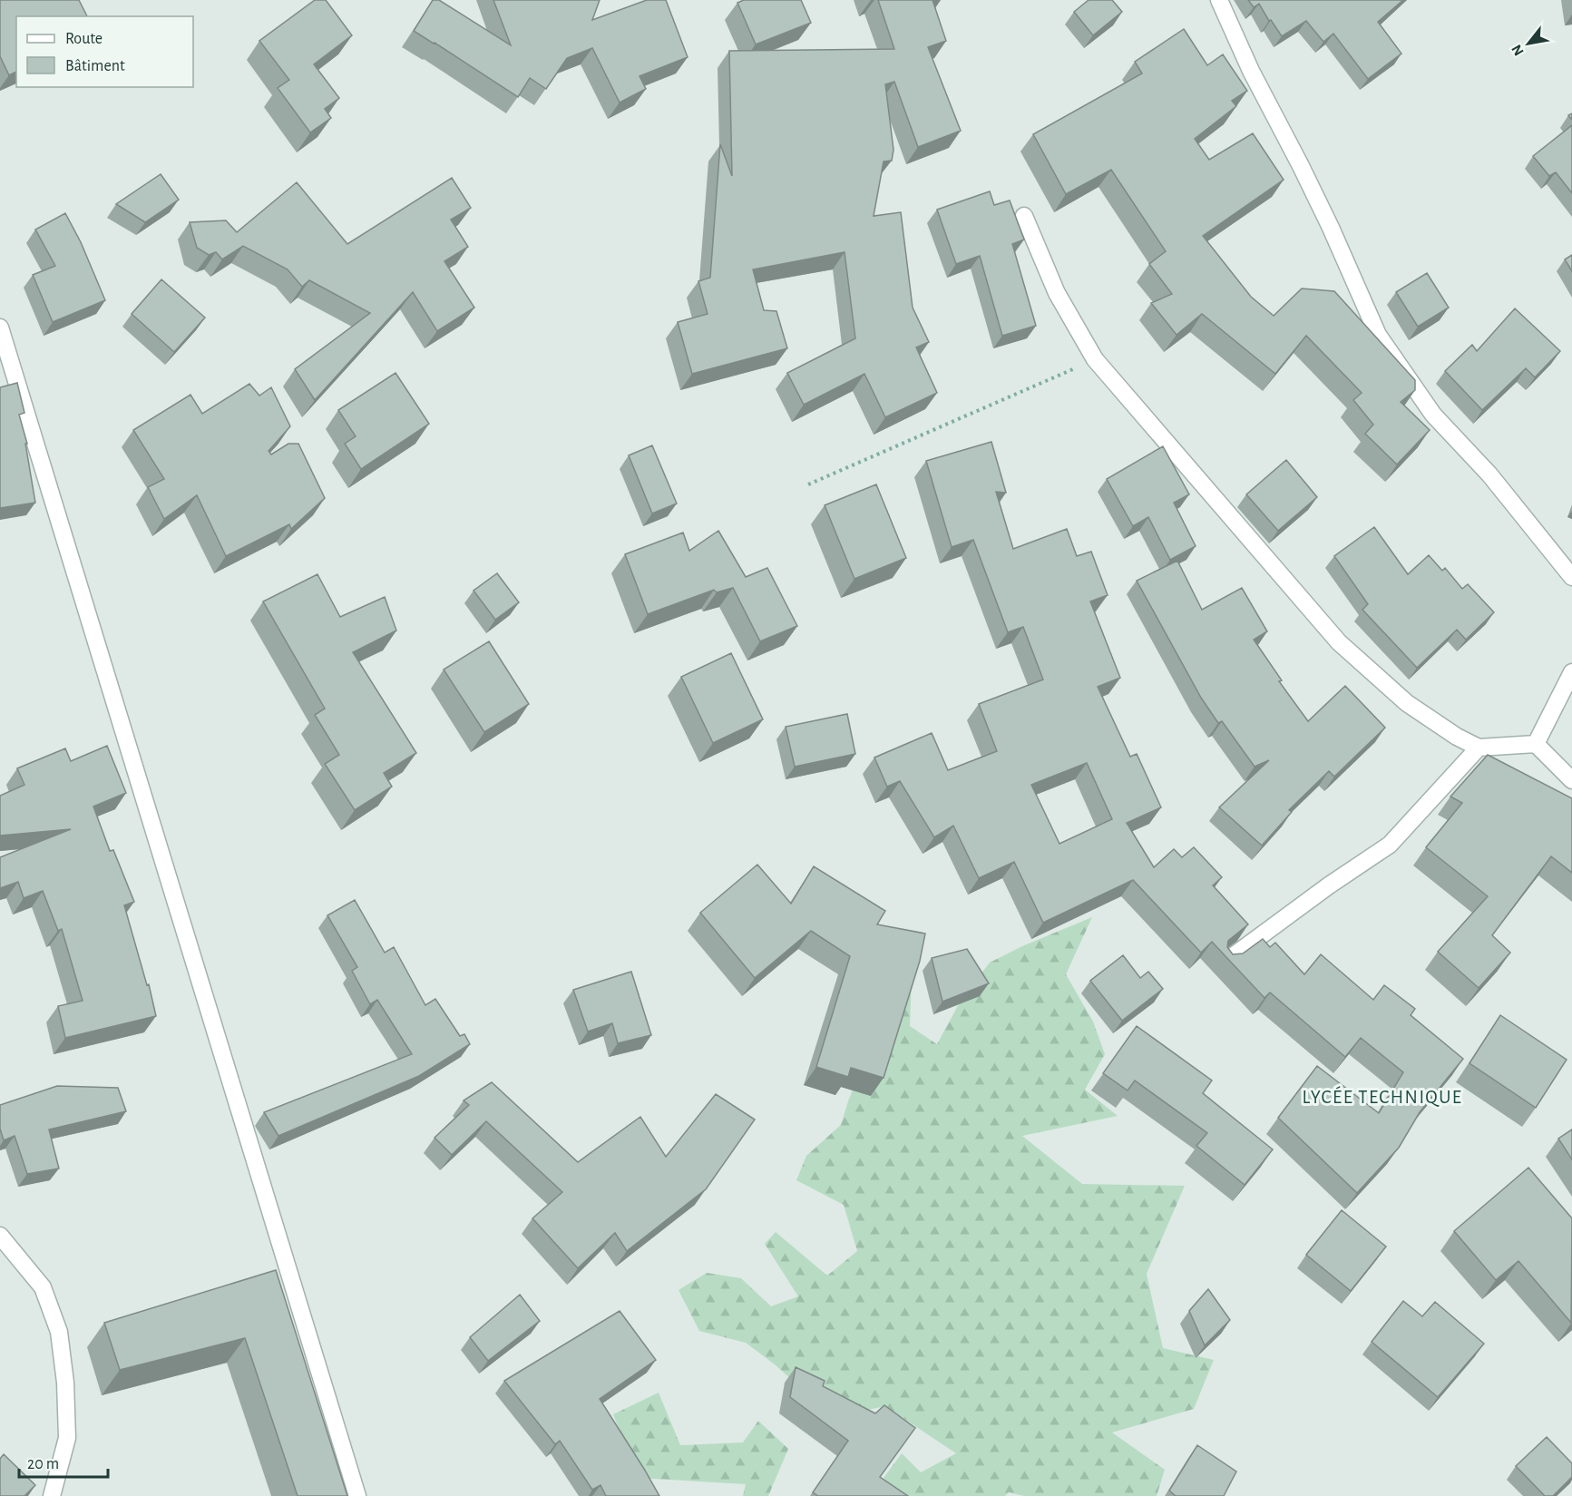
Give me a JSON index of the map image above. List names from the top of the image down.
{
  "districts": ["LYCÉE TECHNIQUE"],
  "legend": ["Route", "Bâtiment"],
  "scale_bar": "20 m",
  "north": "bottom left"
}
